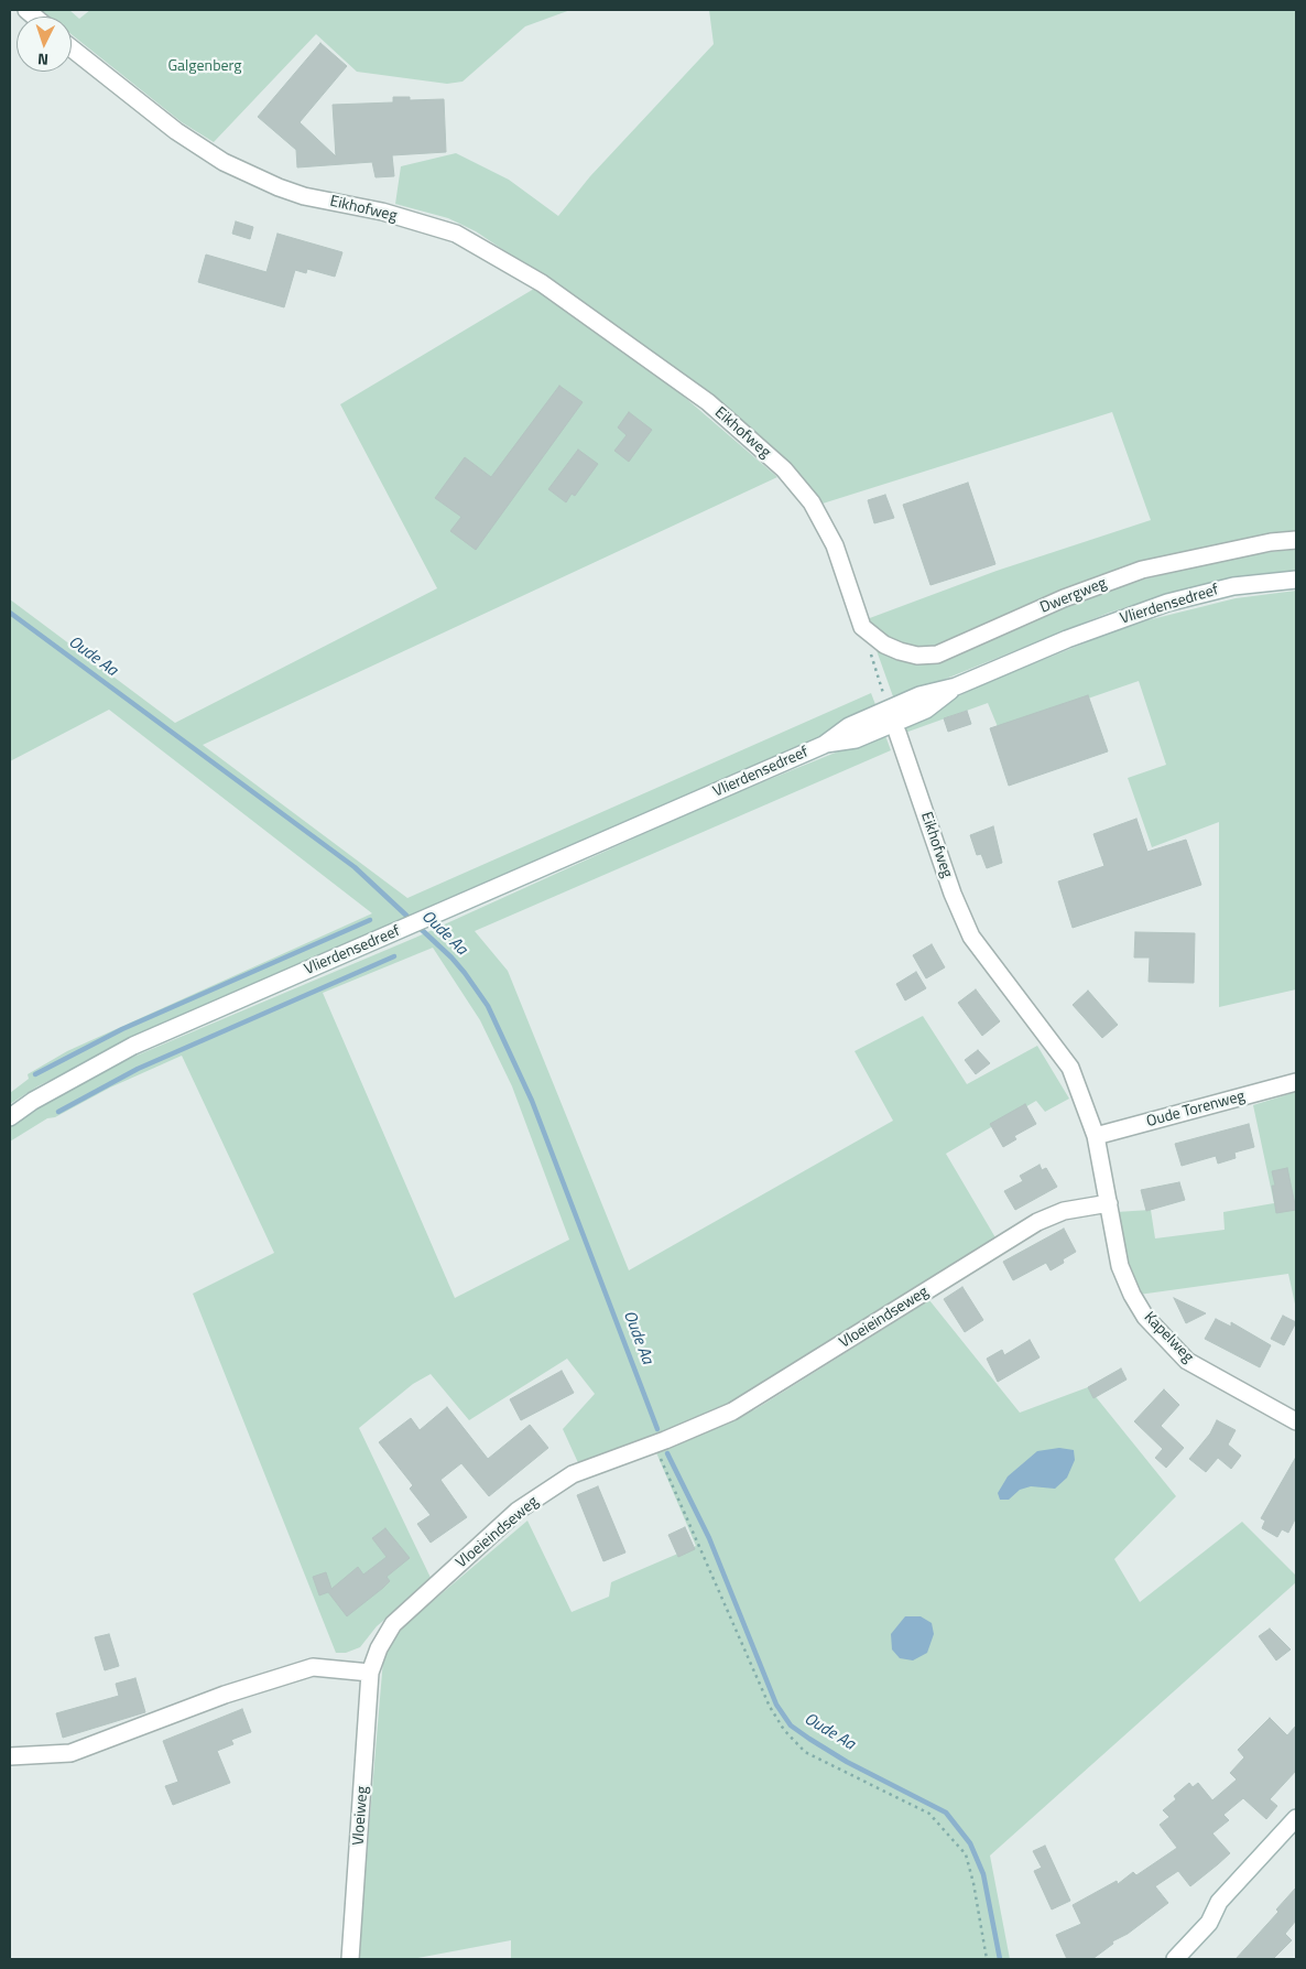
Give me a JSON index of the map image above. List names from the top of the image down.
{
  "streets": {
    "street": [
      "Eikhofweg",
      "Dwergweg",
      "Vlierdensedreef",
      "Oude Torenweg",
      "Vloeieindseweg",
      "Kapelweg",
      "Vloeiweg"
    ]
  },
  "crossings": [
    ["Eikhofweg", "Dwergweg"],
    ["Eikhofweg", "Oude Torenweg"],
    ["Eikhofweg", "Kapelweg"],
    ["Oude Torenweg", "Kapelweg"],
    ["Vloeieindseweg", "Kapelweg"],
    ["Vloeieindseweg", "Vloeiweg"]
  ],
  "water": ["Oude Aa"],
  "parks": ["Galgenberg"],
  "north": "bottom"
}
